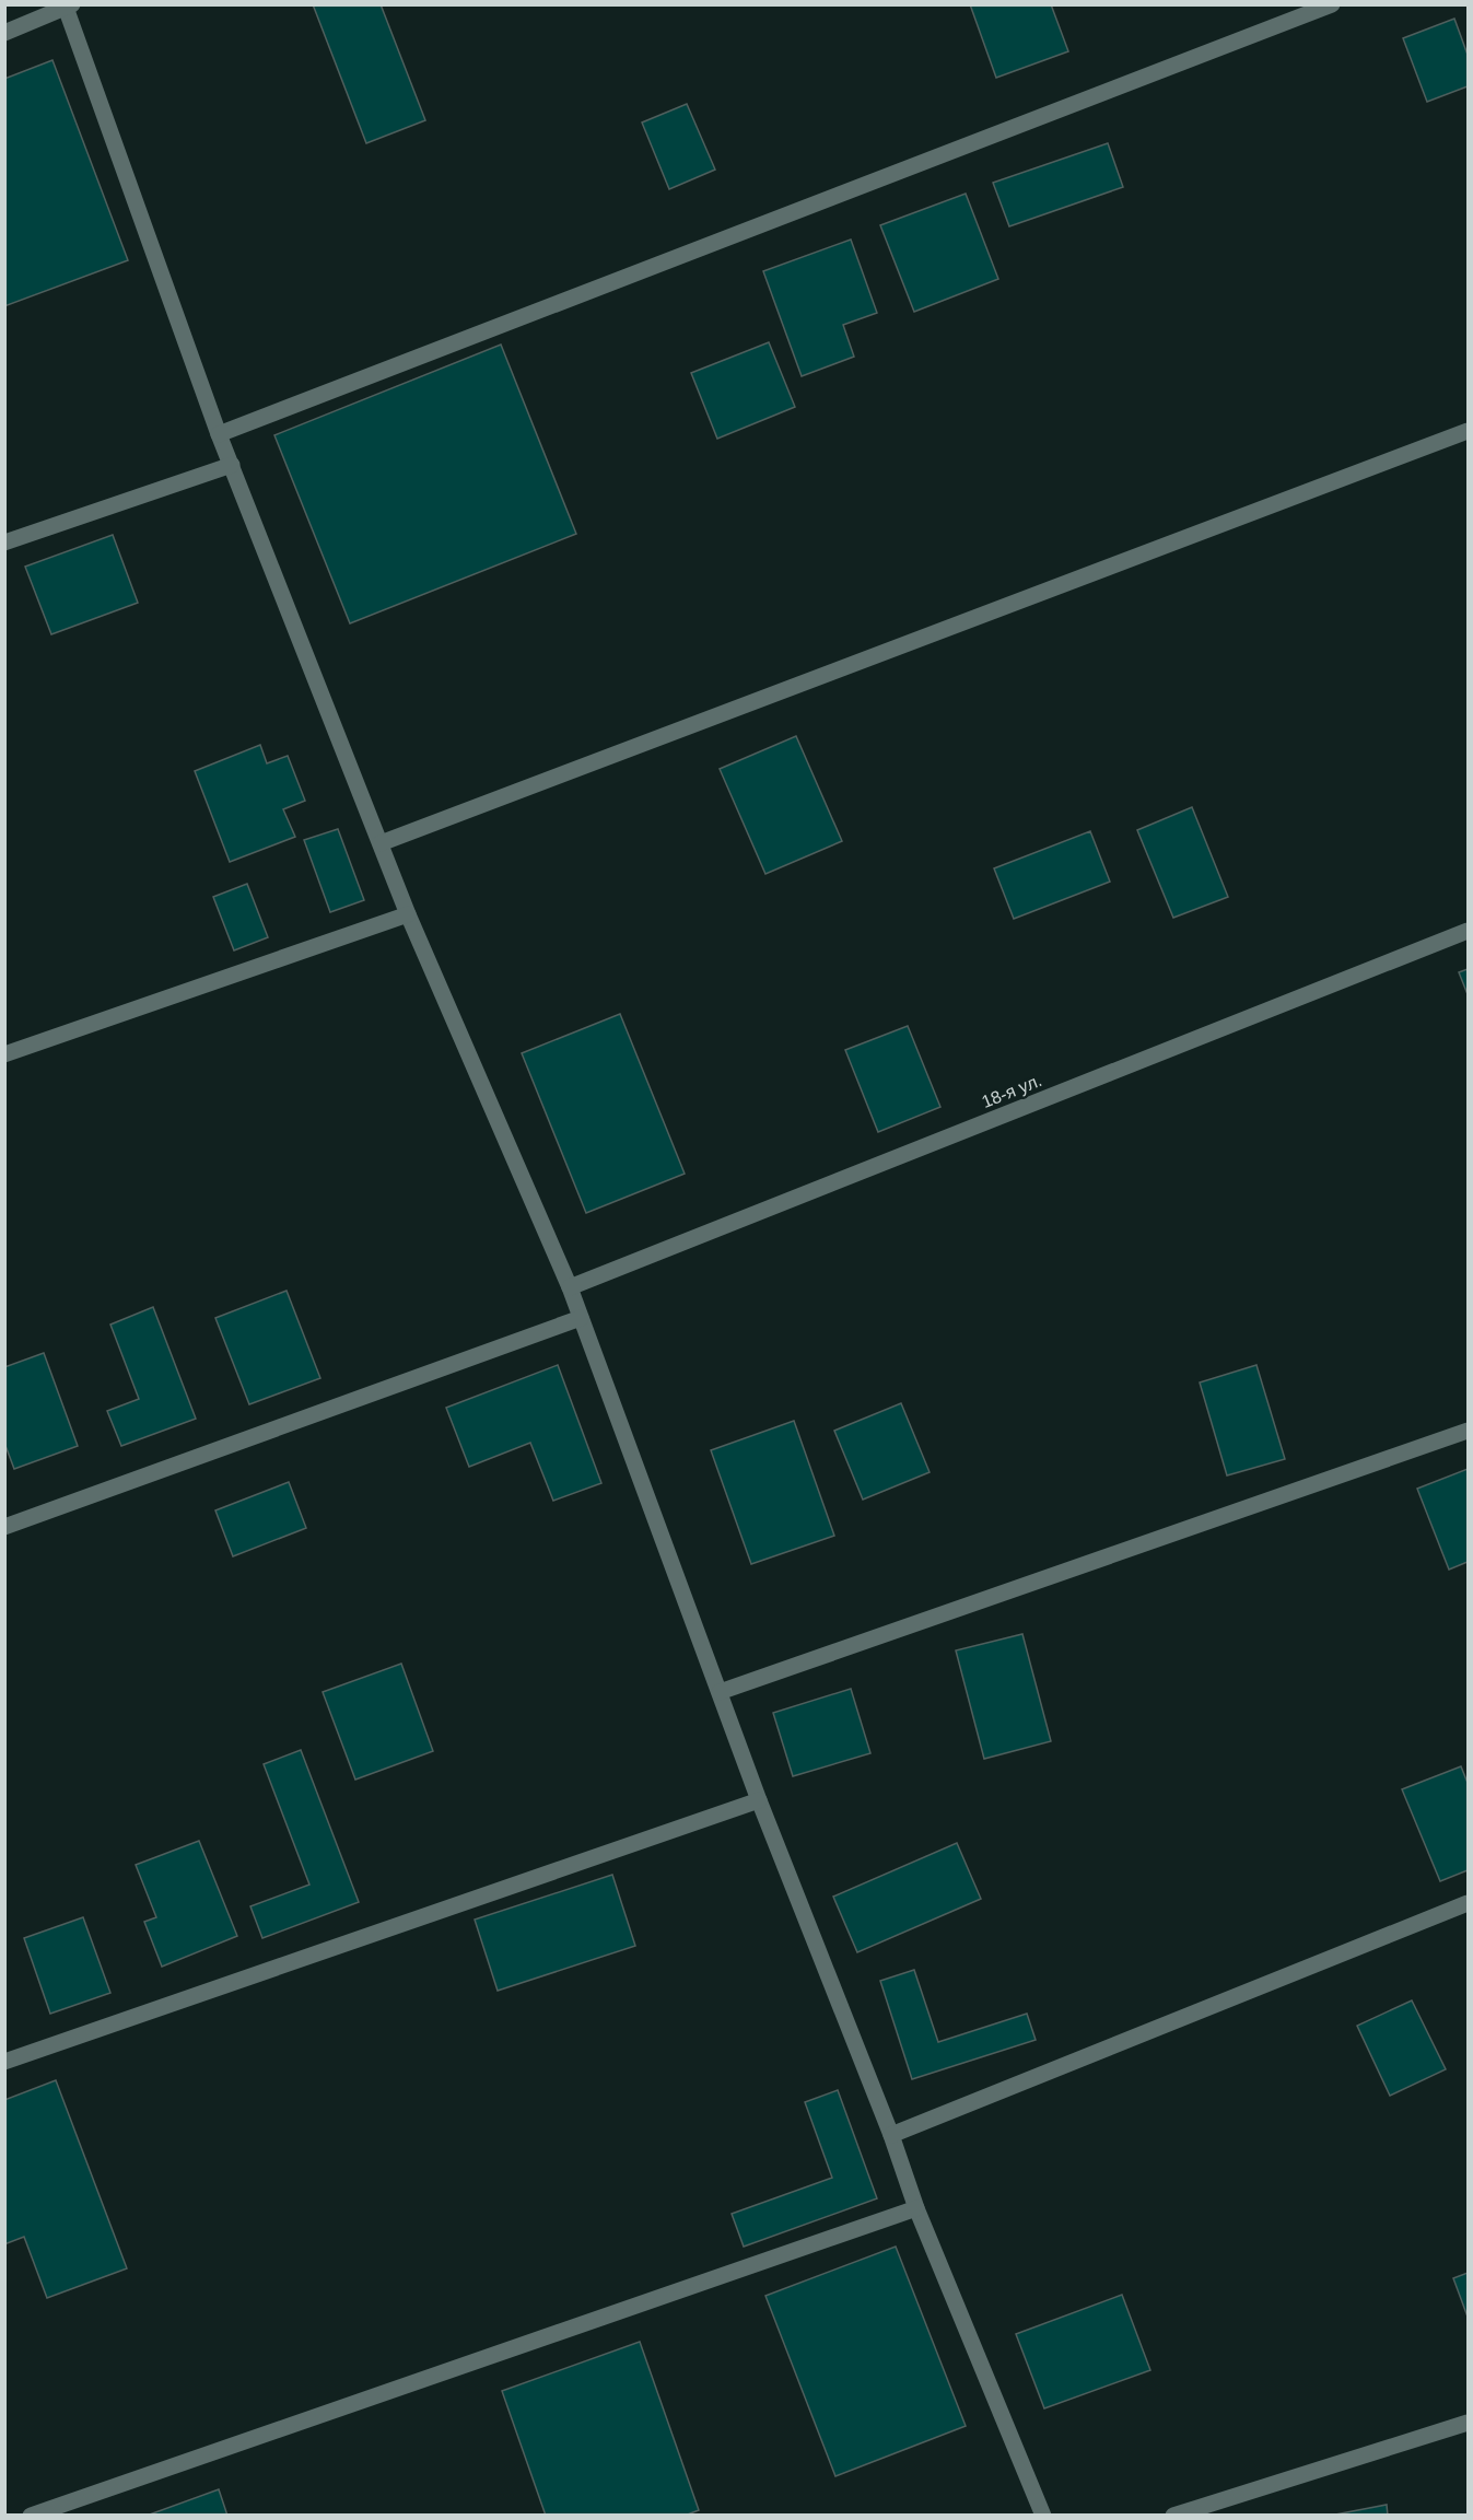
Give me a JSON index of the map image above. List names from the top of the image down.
{
  "streets": {
    "street": ["18-я ул."]
  }
}
